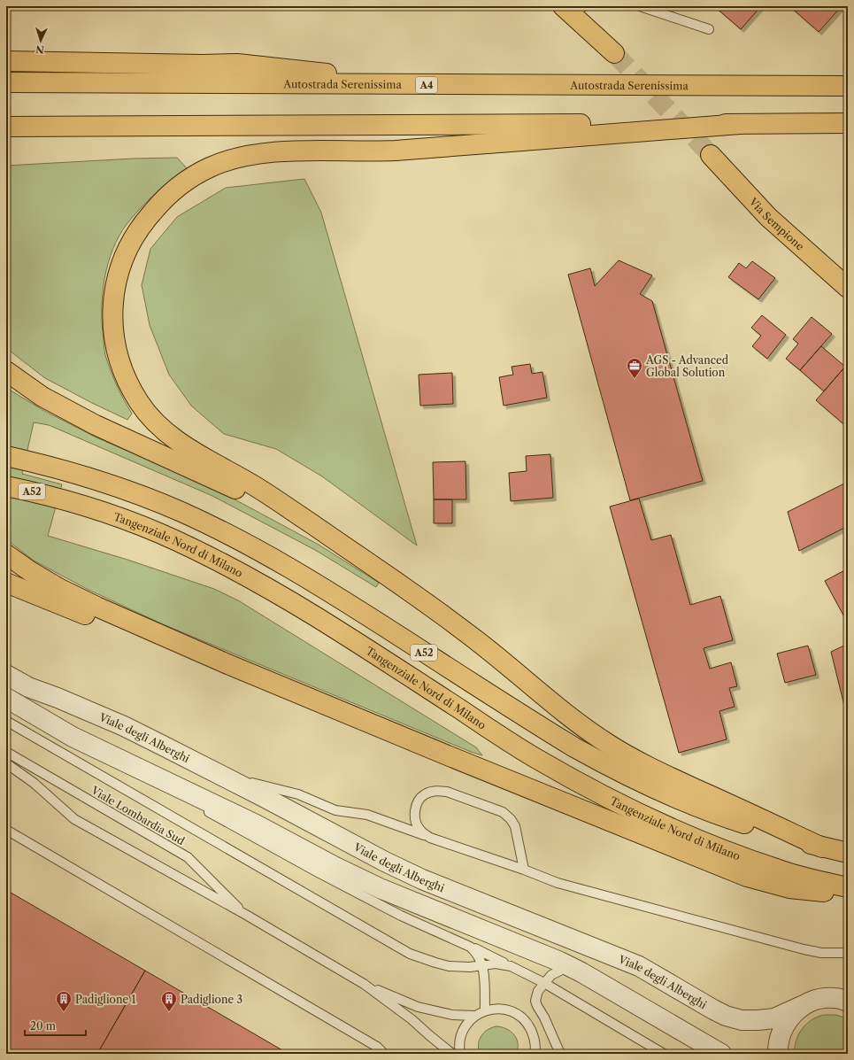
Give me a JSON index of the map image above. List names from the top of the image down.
{
  "streets": {
    "main road": [
      "Autostrada Serenissima",
      "A4",
      "Via Sempione",
      "A52",
      "Tangenziale Nord di Milano"
    ],
    "street": ["Viale degli Alberghi"],
    "lane": ["Viale Lombardia Sud"]
  },
  "crossings": [
    ["Autostrada Serenissima", "A4"]
  ],
  "places": {
    "office": ["AGS - Advanced Global Solution"],
    "building": ["Padiglione 1", "Padiglione 3"]
  },
  "scale_bar": "20 m",
  "north": "bottom"
}
